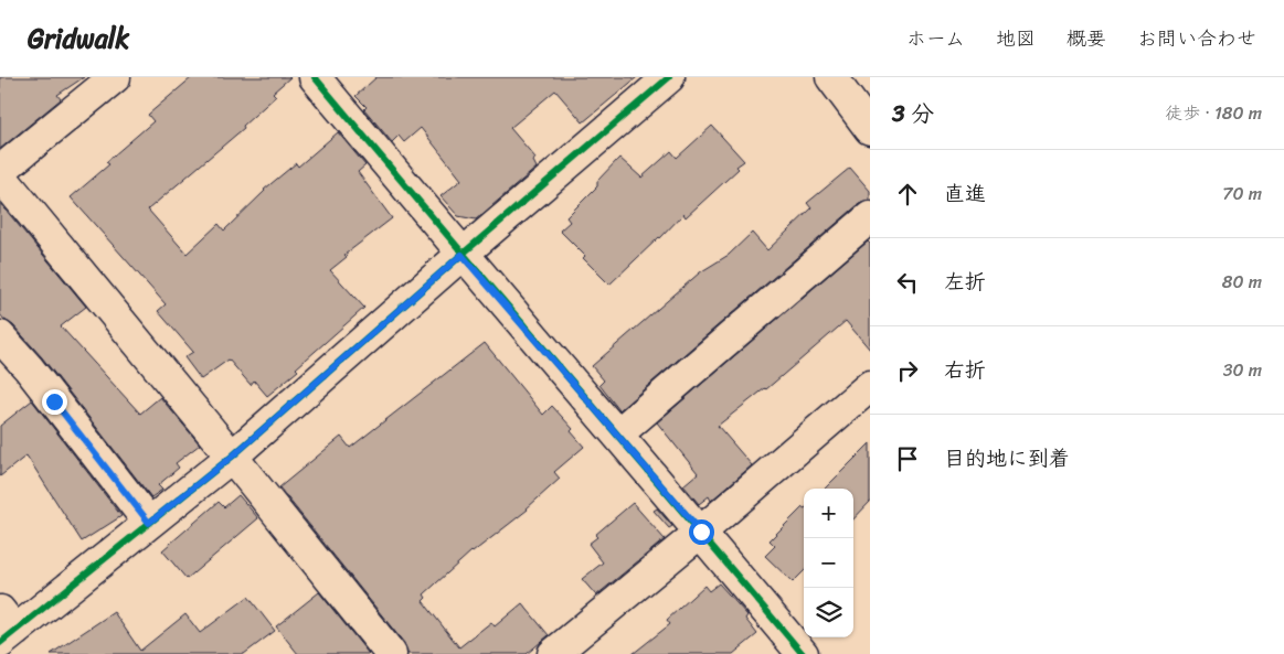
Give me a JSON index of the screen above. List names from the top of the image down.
{
  "page": {
    "header": "Gridwalk",
    "nav": [
      "ホーム",
      "地図",
      "概要",
      "お問い合わせ"
    ],
    "heading": ["3 分", "徒歩 · 180 m"],
    "list": [
      ["直進", "70 m"],
      ["左折", "80 m"],
      ["右折", "30 m"],
      "目的地に到着"
    ],
    "map_buttons": ["+", "−"]
  }
}
